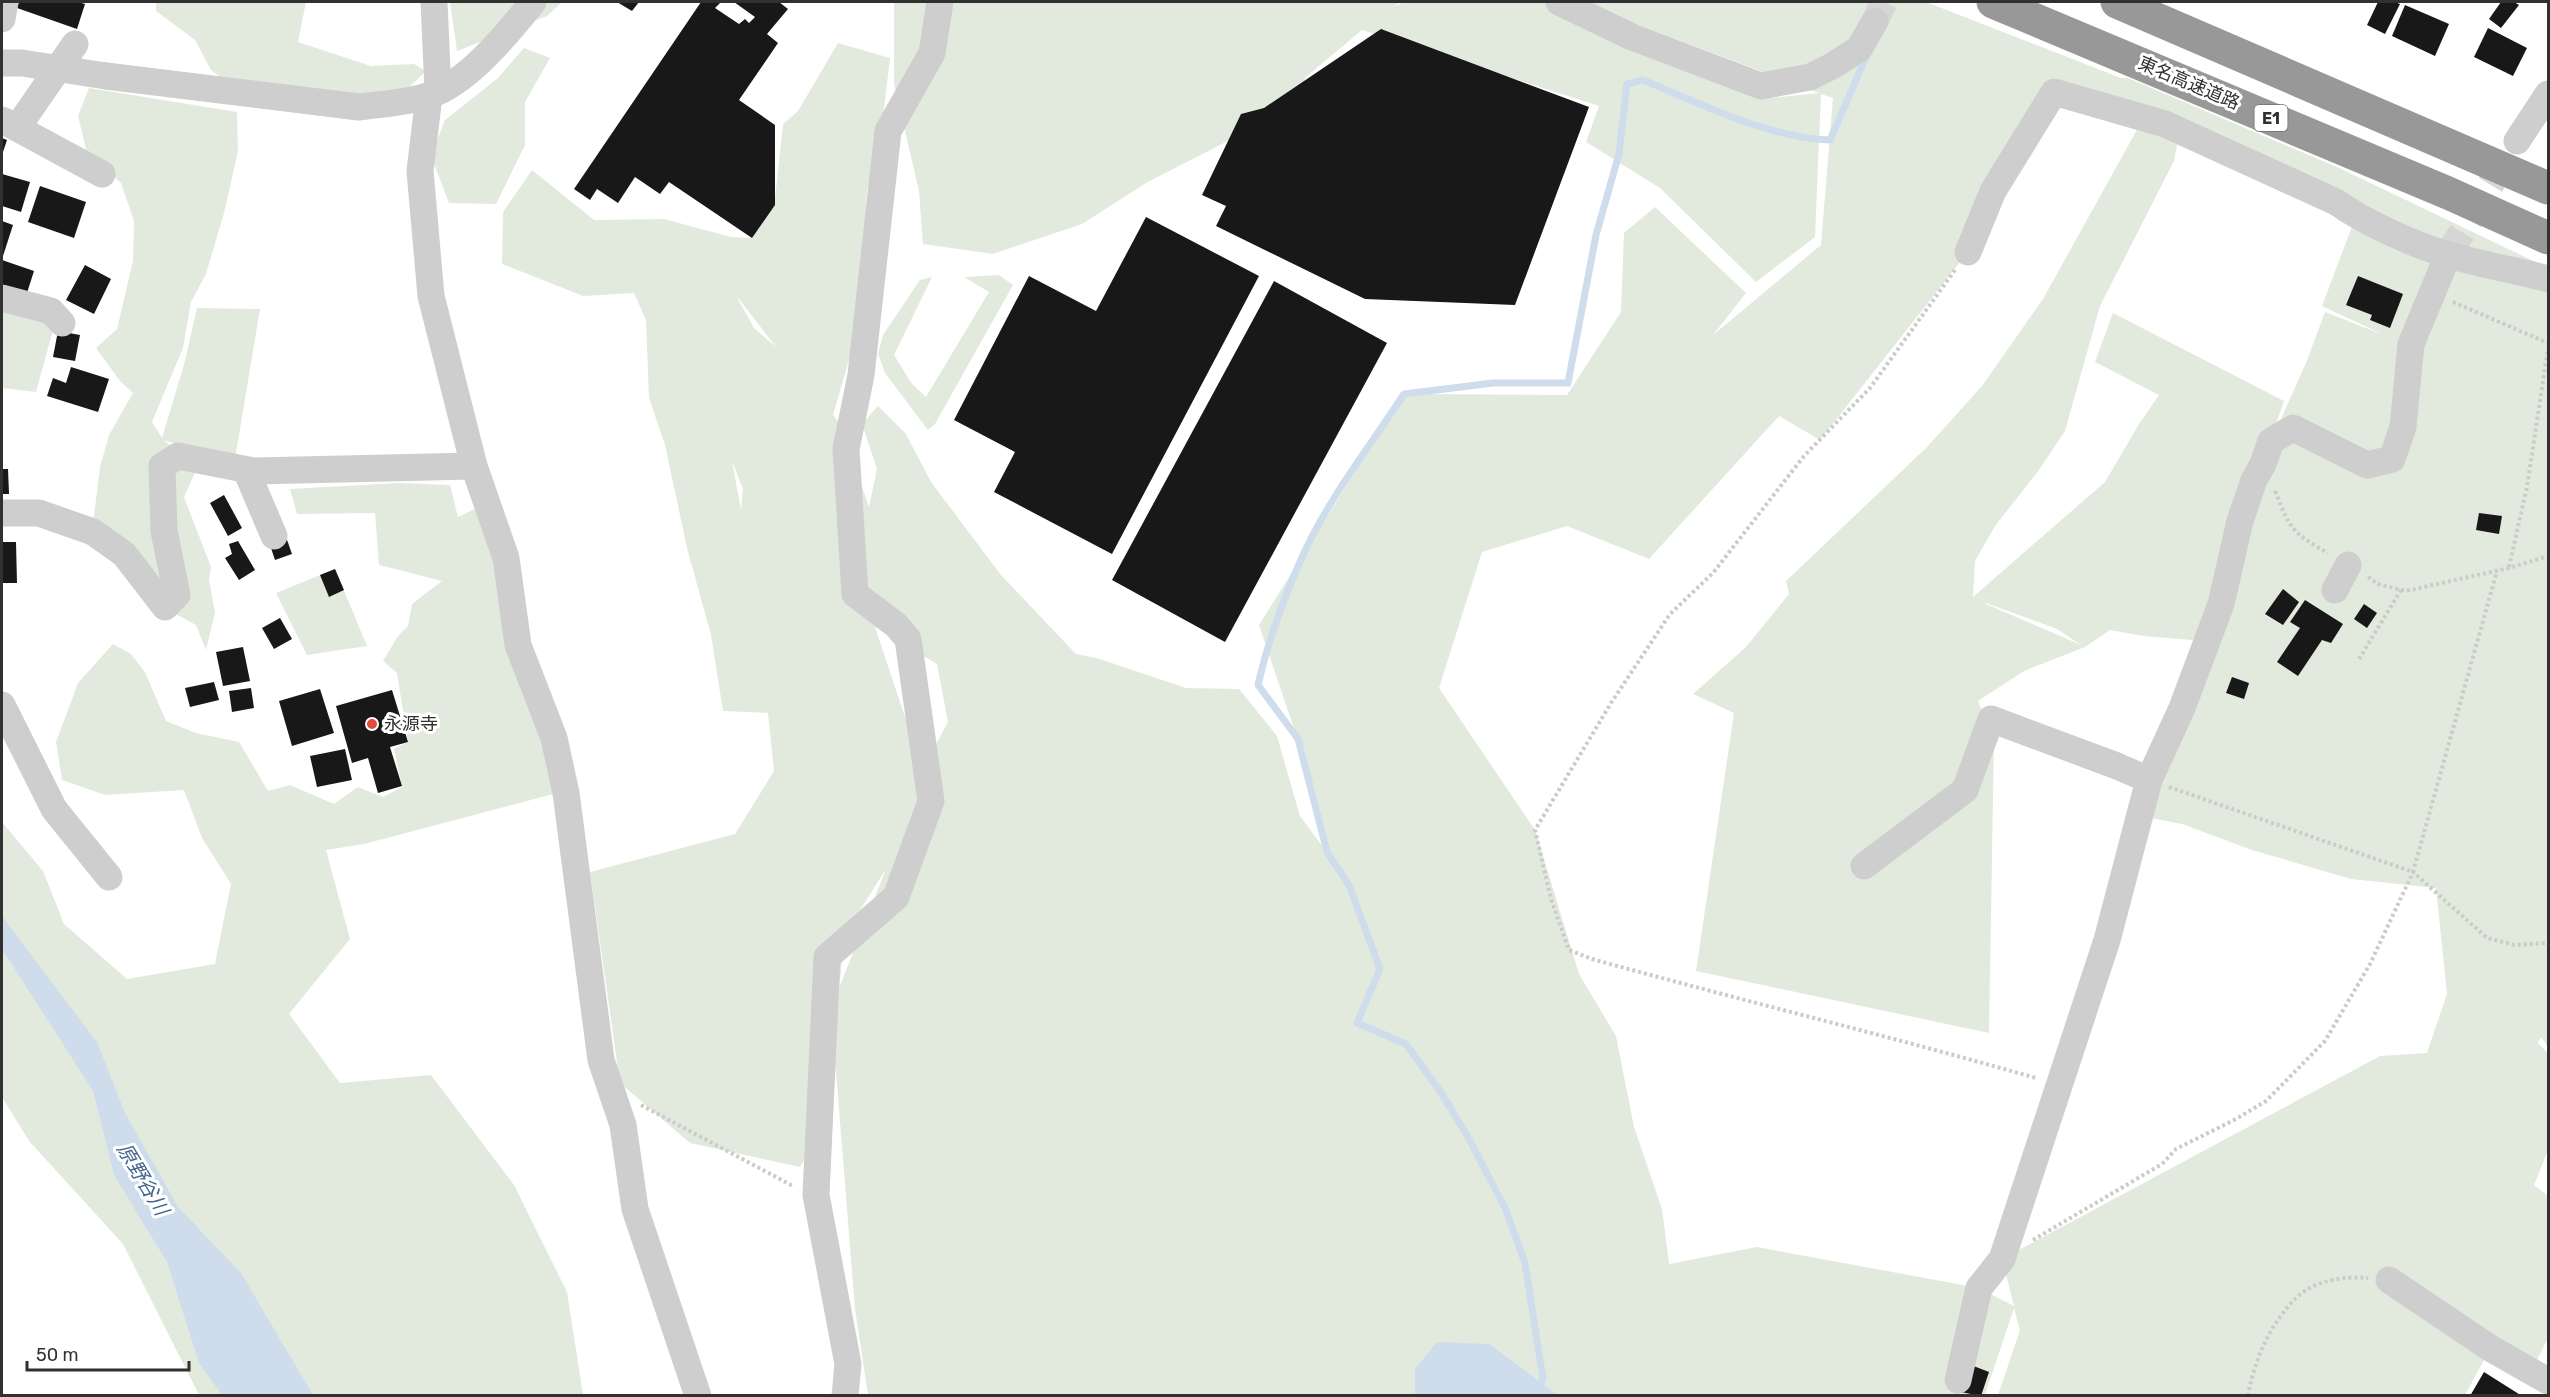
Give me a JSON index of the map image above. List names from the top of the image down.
{
  "streets": {
    "highway": ["東名高速道路", "E1"]
  },
  "water": ["原野谷川"],
  "places": ["永源寺"],
  "scale_bar": "50 m"
}
